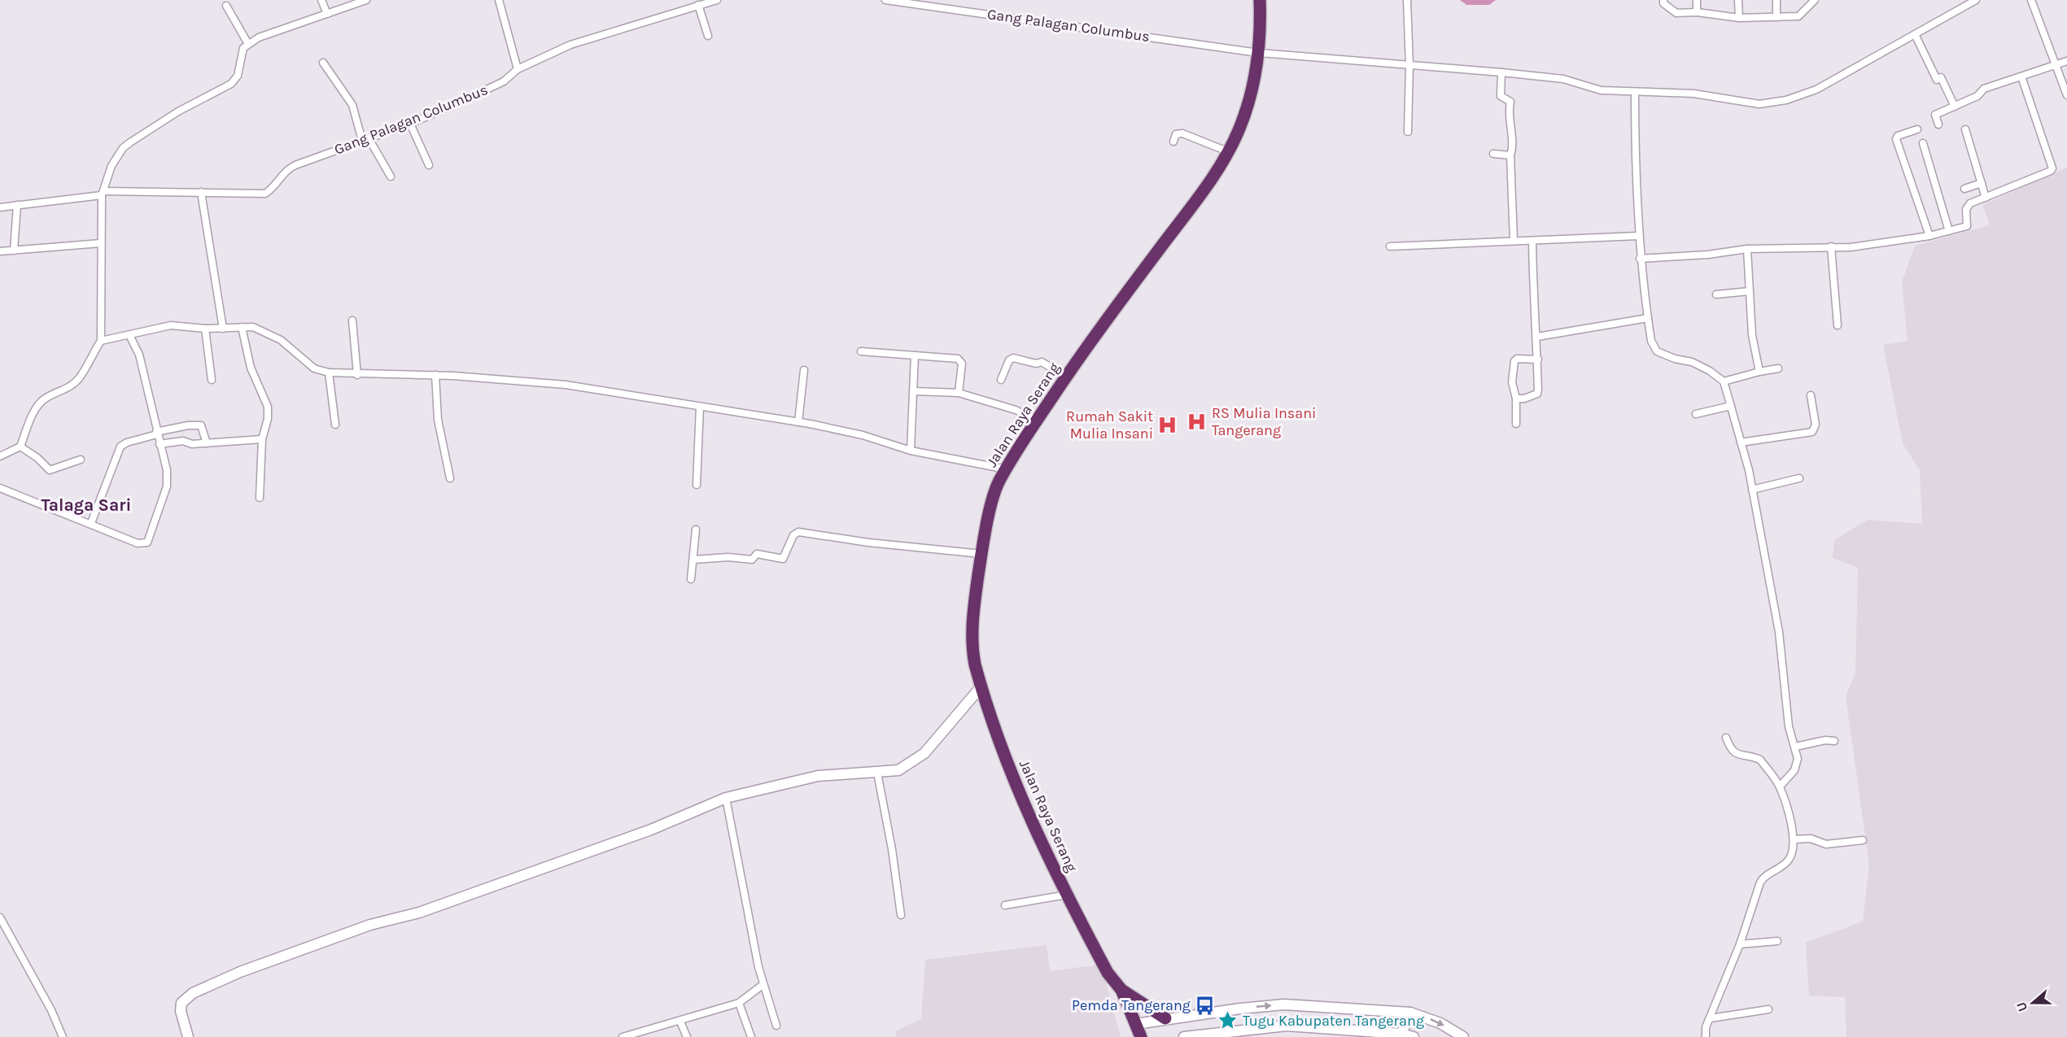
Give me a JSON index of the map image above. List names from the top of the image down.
{
  "streets": {
    "highway": ["Jalan Raya Serang"],
    "street": ["Gang Palagan Columbus"]
  },
  "crossings": [
    ["Gang Palagan Columbus", "Jalan Raya Serang"]
  ],
  "districts": ["Talaga Sari"],
  "places": {
    "hospital": ["RS Mulia Insani Tangerang", "Rumah Sakit Mulia Insani"],
    "bus stop": ["Pemda Tangerang"],
    "place": ["Tugu Kabupaten Tangerang"]
  },
  "north": "left"
}
